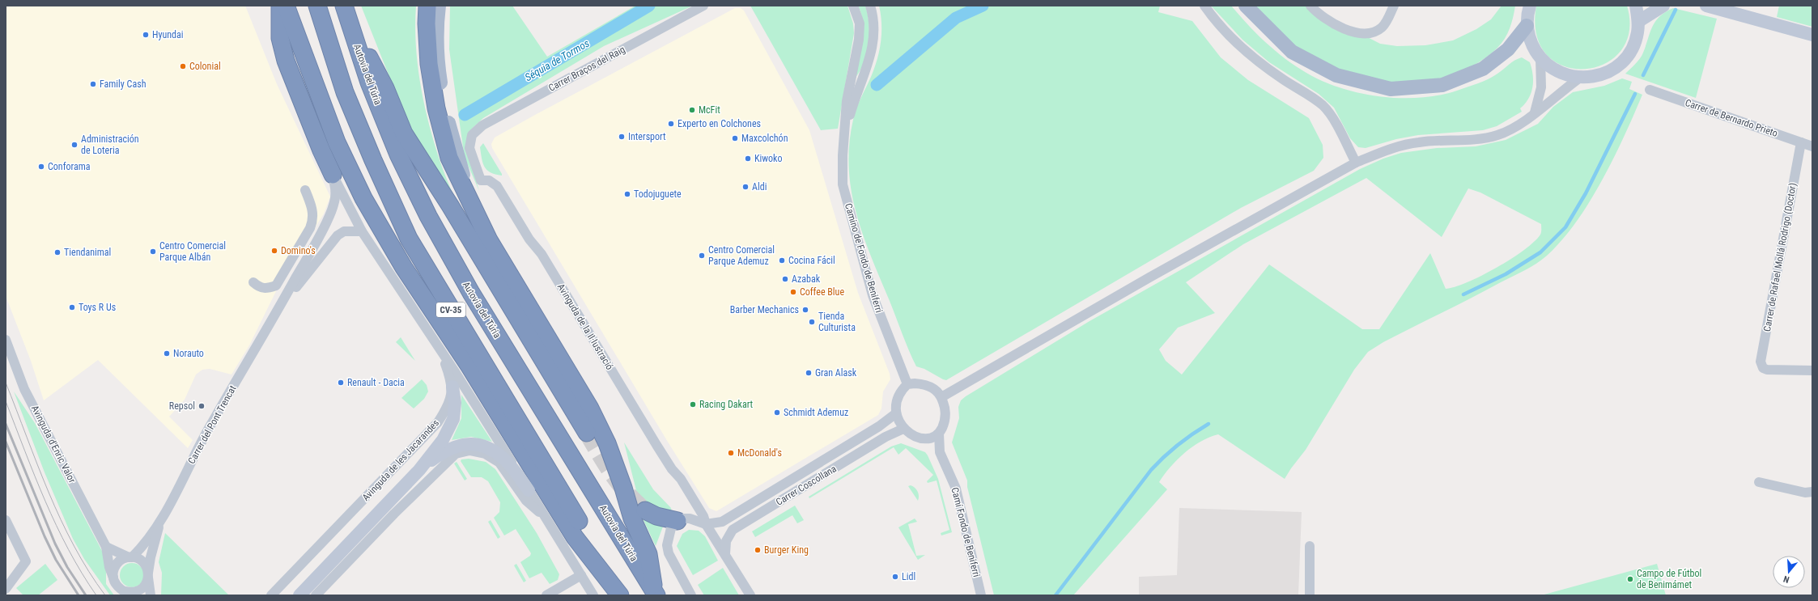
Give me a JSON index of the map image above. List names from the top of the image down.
{
  "streets": {
    "highway": ["Autovia del Túria", "CV-35"],
    "street": [
      "Carrer Braços del Raig",
      "Carrer de Bernardo Prieto",
      "Carrer de Rafael Mollá Rodrigo (Doctor)",
      "Camino de Fondo de Beniferri",
      "Avinguda de la Il·lustració",
      "Carrer del Pont Trencat",
      "Avinguda d'Enric Valor",
      "Avinguda de les Jacarandes",
      "Carrer Coscollana",
      "Camí Fondo de Beniferri"
    ]
  },
  "crossings": [
    ["Carrer Braços del Raig", "Avinguda de la Il·lustració"],
    ["Carrer de Bernardo Prieto", "Carrer de Rafael Mollá Rodrigo (Doctor)"],
    ["Camino de Fondo de Beniferri", "Carrer Coscollana"],
    ["Camino de Fondo de Beniferri", "Camí Fondo de Beniferri"],
    ["Avinguda de la Il·lustració", "Carrer Coscollana"],
    ["Carrer del Pont Trencat", "Avinguda d'Enric Valor"],
    ["Carrer Coscollana", "Camí Fondo de Beniferri"]
  ],
  "water": ["Séquia de Tormos"],
  "places": [
    "Hyundai",
    "Colonial",
    "Family Cash",
    "McFit",
    "Experto en Colchones",
    "Intersport",
    "Maxcolchón",
    "Administración de Loteria",
    "Kiwoko",
    "Conforama",
    "Aldi",
    "Todojuguete",
    "Domino's",
    "Centro Comercial Parque Albán",
    "Tiendanimal",
    "Centro Comercial Parque Ademuz",
    "Cocina Fácil",
    "Azabak",
    "Coffee Blue",
    "Toys R Us",
    "Barber Mechanics",
    "Tienda Culturista",
    "Norauto",
    "Gran Alask",
    "Renault - Dacia",
    "Racing Dakart",
    "Repsol",
    "Schmidt Ademuz",
    "McDonald's",
    "Burger King",
    "Lidl",
    "Campo de Fútbol de Benimámet"
  ],
  "north": "bottom"
}
